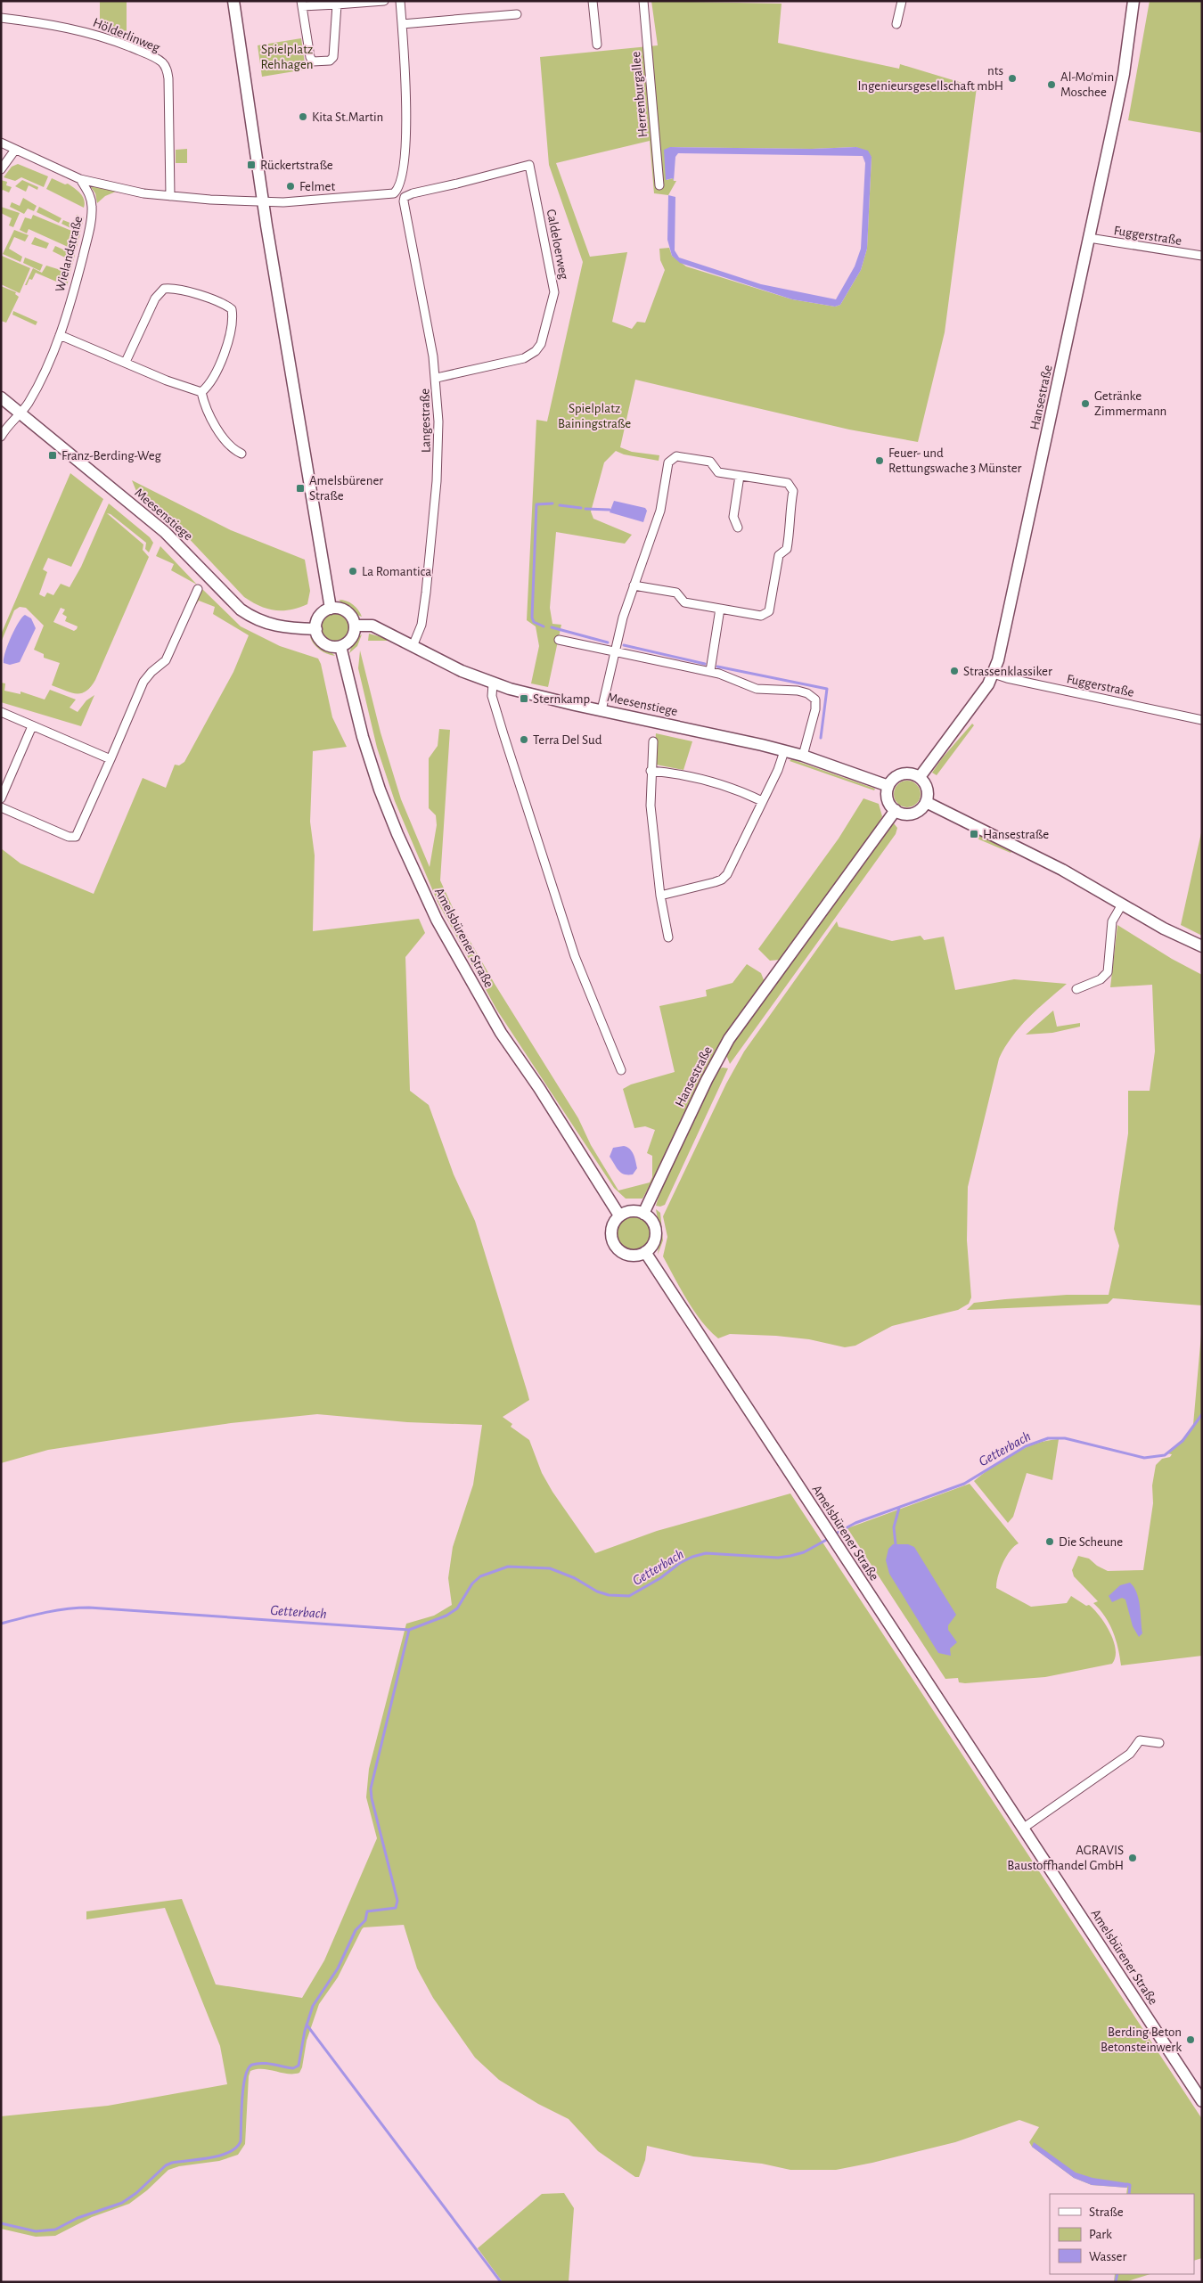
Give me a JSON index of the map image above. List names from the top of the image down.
{
  "streets": {
    "street": [
      "Hölderlinweg",
      "Herrenburgallee",
      "Fuggerstraße",
      "Caldeloerweg",
      "Wielandstraße",
      "Hansestraße",
      "Langestraße",
      "Meesenstiege",
      "Amelsbürener Straße"
    ]
  },
  "crossings": [
    ["Fuggerstraße", "Hansestraße"],
    ["Caldeloerweg", "Langestraße"],
    ["Wielandstraße", "Meesenstiege"],
    ["Hansestraße", "Meesenstiege"],
    ["Hansestraße", "Amelsbürener Straße"],
    ["Langestraße", "Meesenstiege"],
    ["Meesenstiege", "Amelsbürener Straße"]
  ],
  "water": ["Getterbach"],
  "parks": ["Spielplatz Rehhagen", "Spielplatz Bainingstraße"],
  "places": {
    "other": [
      "nts Ingenieursgesellschaft mbH",
      "Al-Mo'min Moschee",
      "Kita St.Martin",
      "Felmet",
      "Getränke Zimmermann",
      "Feuer- und Rettungswache 3 Münster",
      "La Romantica",
      "Strassenklassiker",
      "Terra Del Sud",
      "Die Scheune",
      "AGRAVIS Baustoffhandel GmbH",
      "Berding Beton Betonsteinwerk"
    ],
    "transit": [
      "Rückertstraße",
      "Franz-Berding-Weg",
      "Amelsbürener Straße",
      "Sternkamp",
      "Hansestraße"
    ]
  },
  "legend": ["Straße", "Park", "Wasser"]
}
